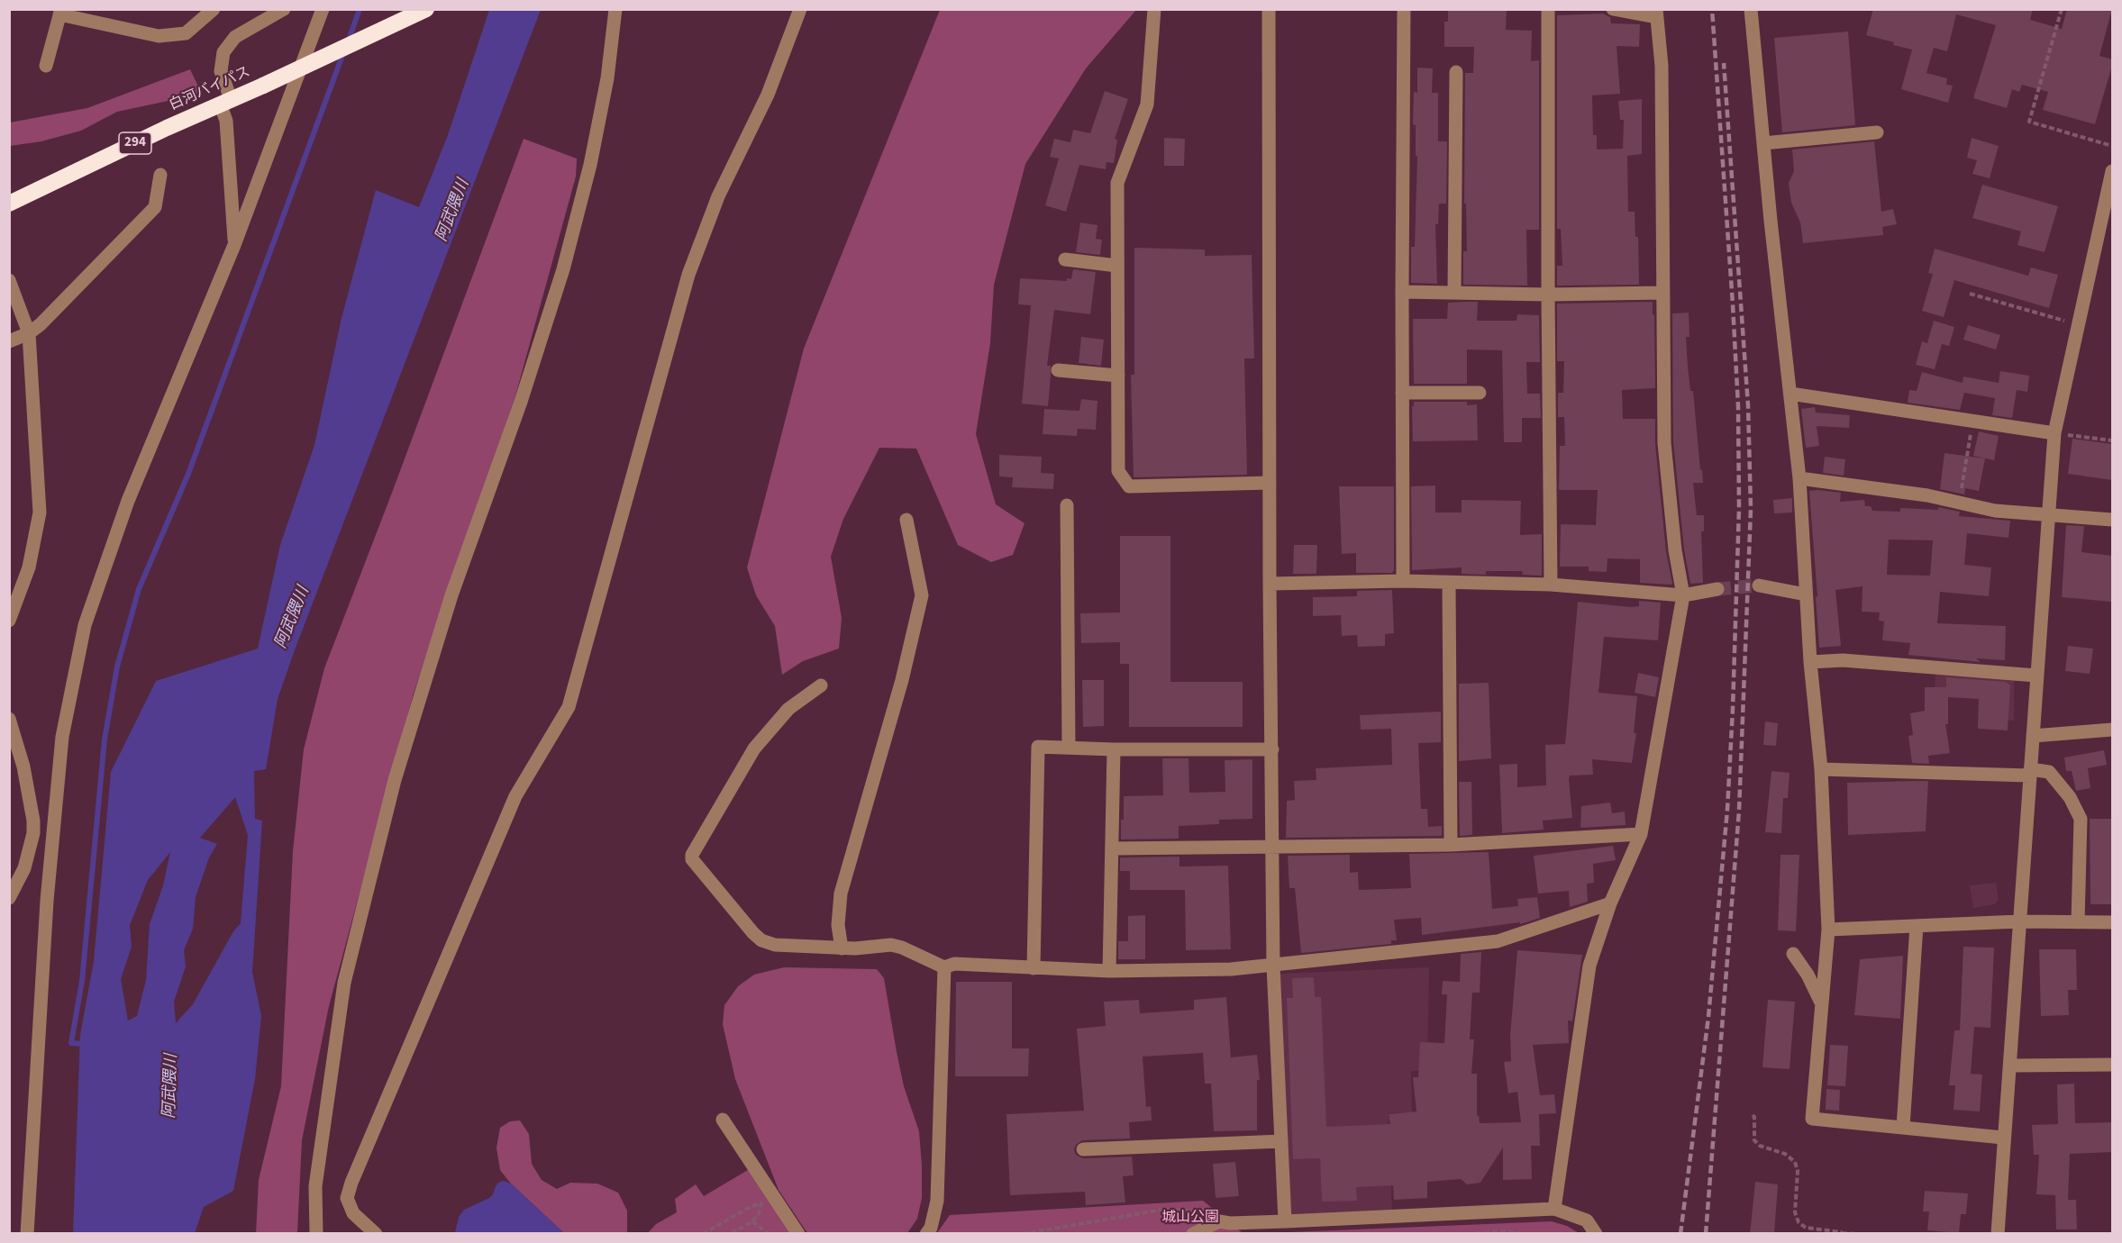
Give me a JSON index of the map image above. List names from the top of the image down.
{
  "streets": {
    "highway": ["白河バイパス", "294"]
  },
  "water": ["阿武隈川"],
  "parks": ["城山公園"]
}
